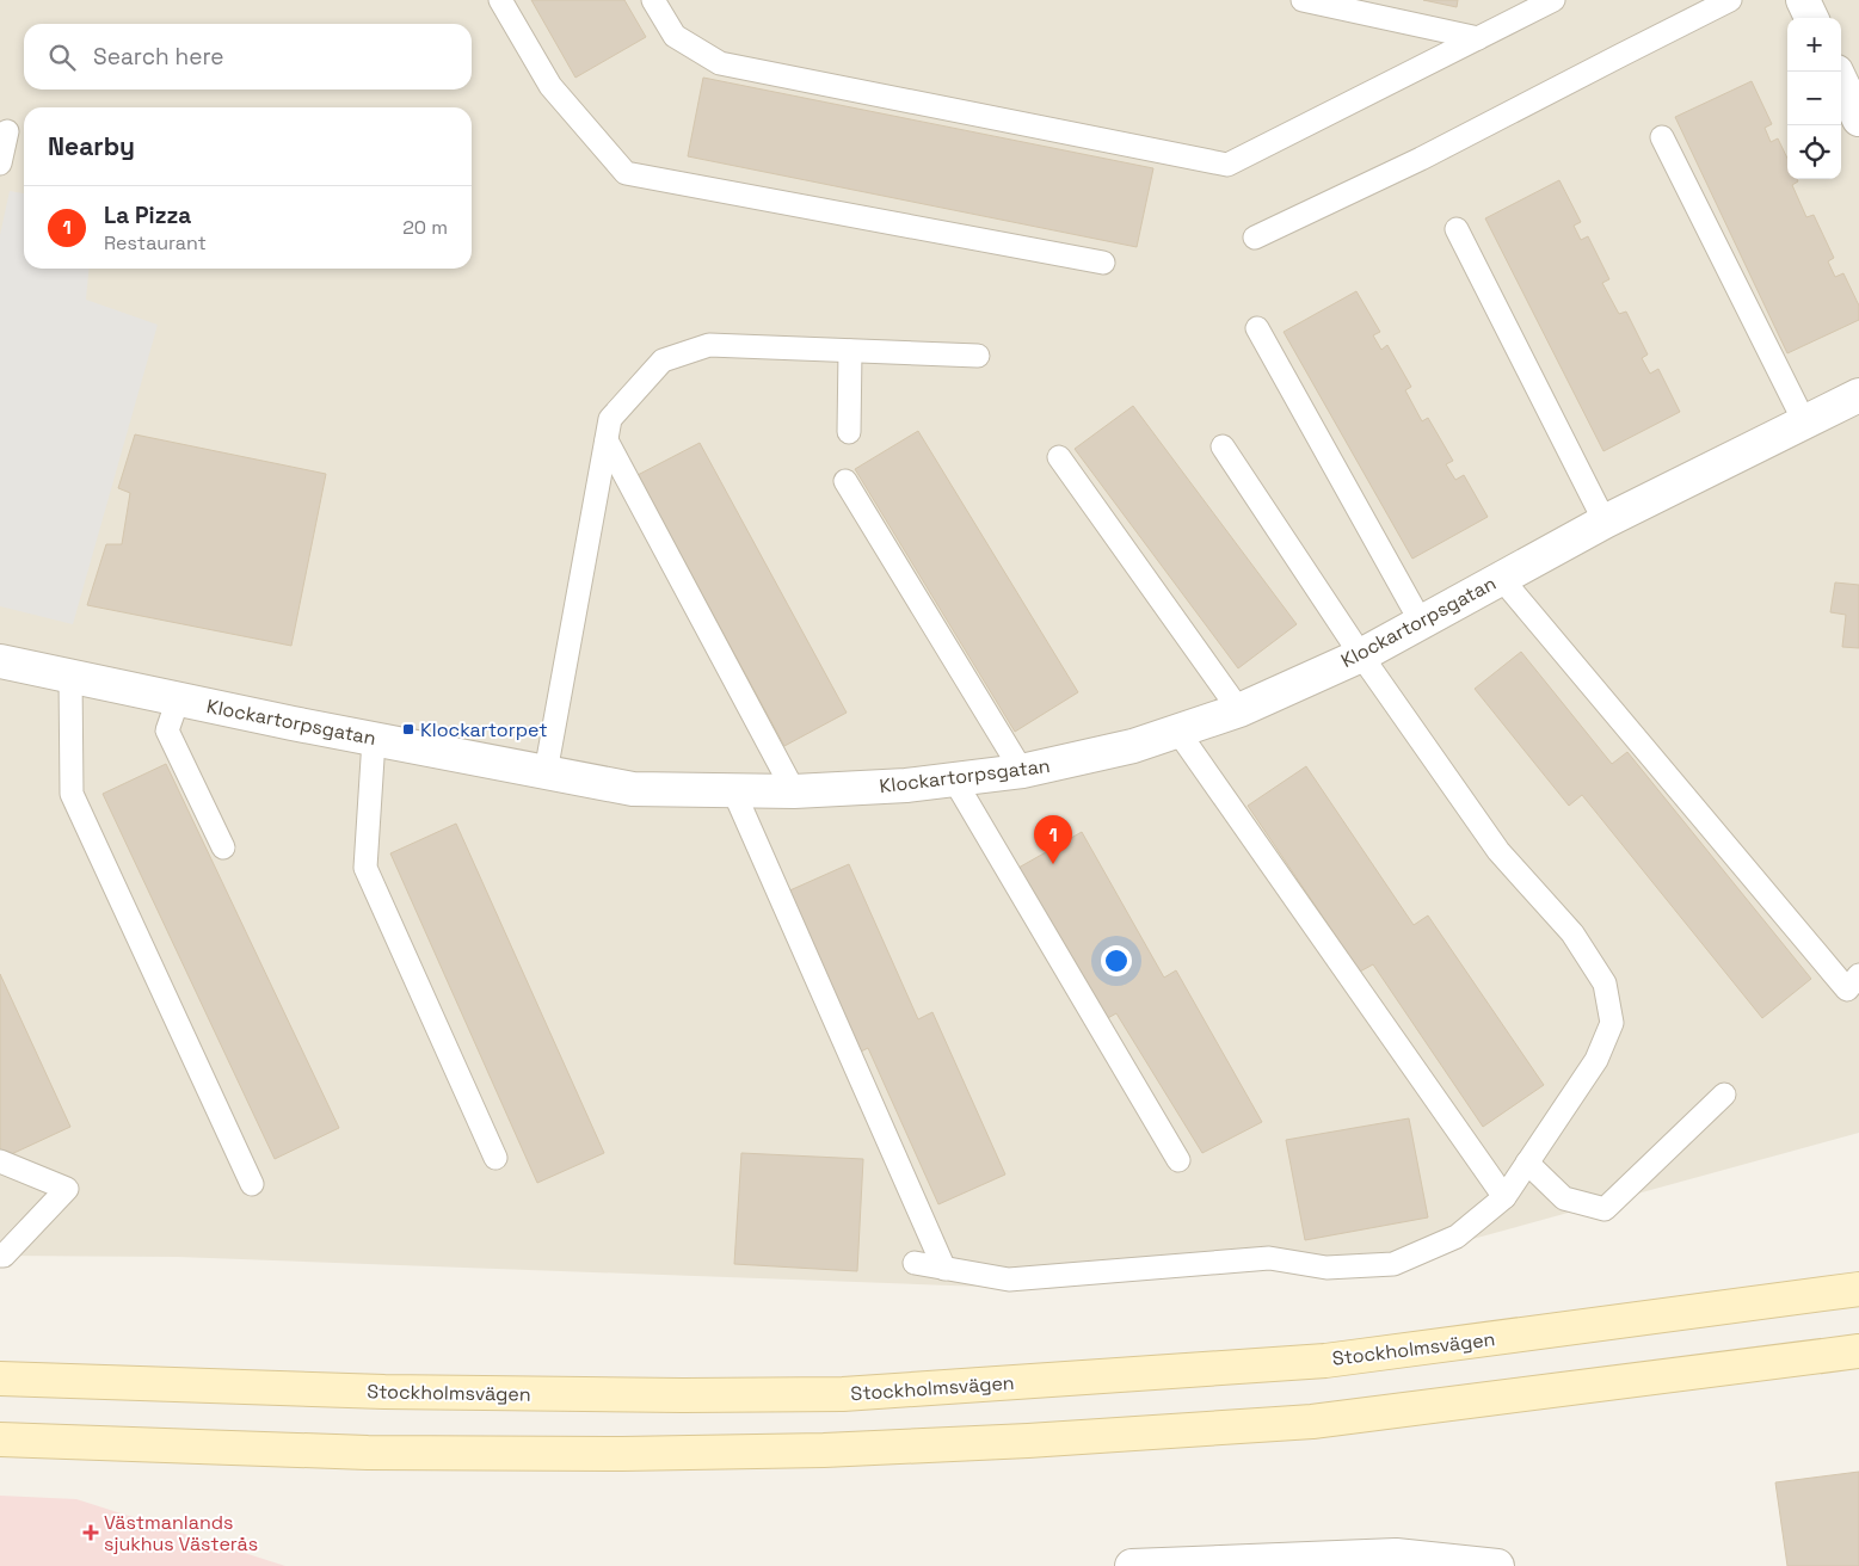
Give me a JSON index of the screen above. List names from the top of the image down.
{
  "streets": {
    "main road": ["Stockholmsvägen"],
    "street": ["Klockartorpsgatan"]
  },
  "places": {
    "transit": ["Klockartorpet"],
    "health": ["Västmanlands sjukhus Västerås"]
  },
  "page": {
    "map_buttons": ["+", "−"],
    "search": "Search here",
    "heading": "Nearby",
    "list": [
      {
        "mark": "1",
        "name": "La Pizza",
        "note": "Restaurant",
        "value": "20 m"
      }
    ],
    "pins": "1"
  }
}
